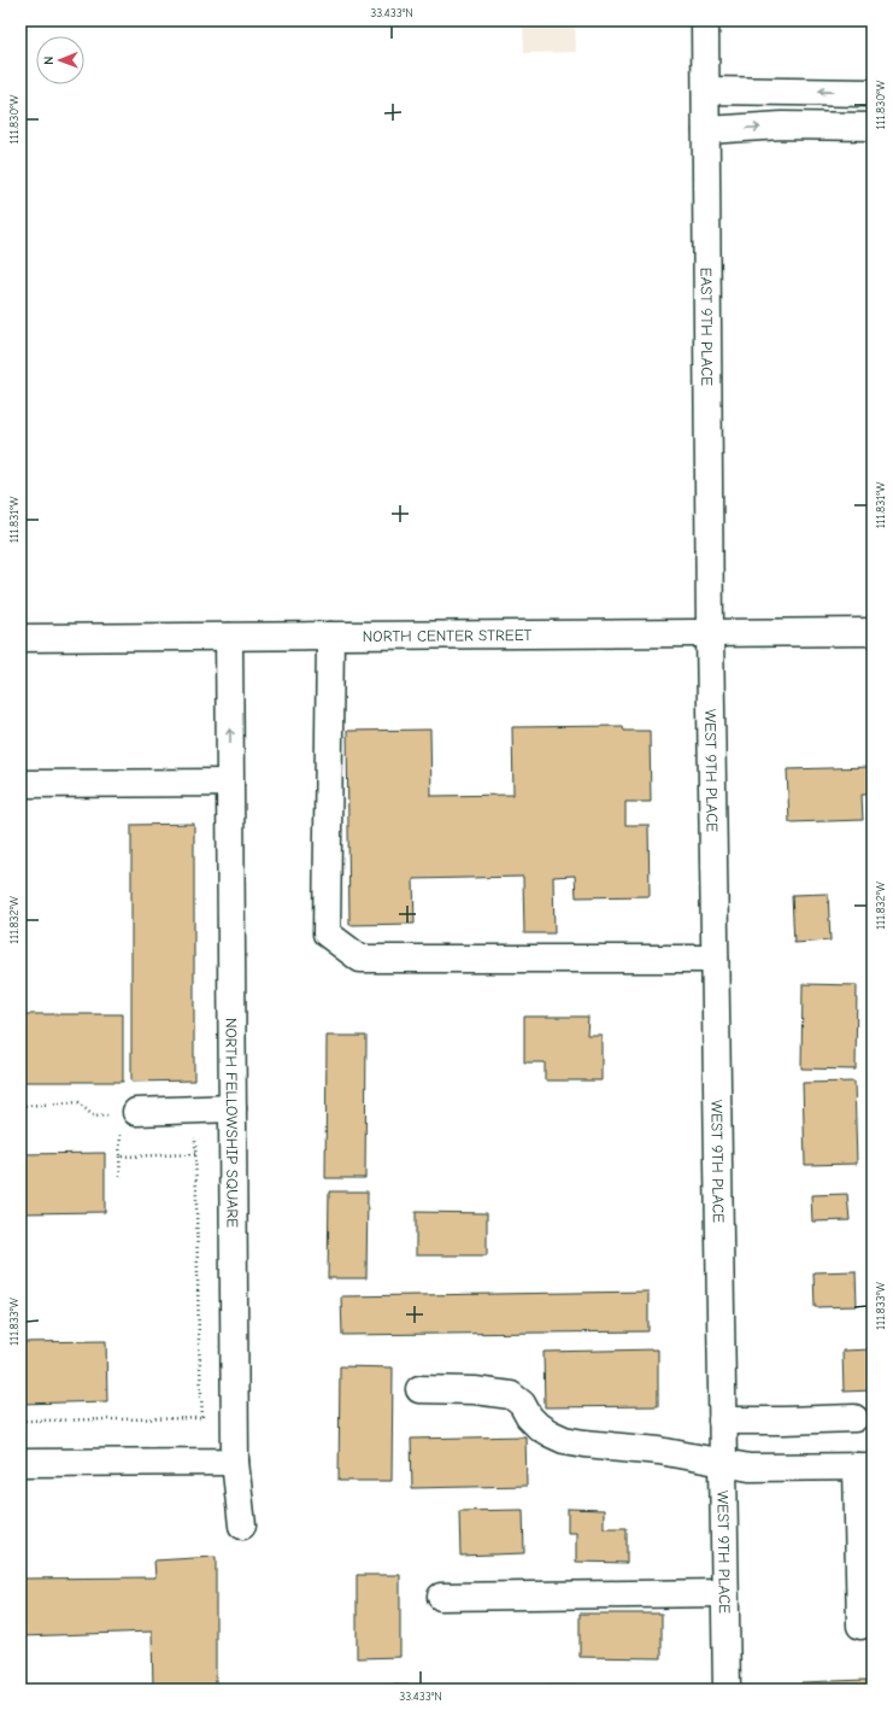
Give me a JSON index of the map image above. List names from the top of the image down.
{
  "streets": {
    "street": [
      "EAST 9TH PLACE",
      "NORTH CENTER STREET",
      "WEST 9TH PLACE",
      "NORTH FELLOWSHIP SQUARE"
    ]
  },
  "crossings": [
    ["EAST 9TH PLACE", "NORTH CENTER STREET"],
    ["EAST 9TH PLACE", "WEST 9TH PLACE"],
    ["NORTH CENTER STREET", "WEST 9TH PLACE"],
    ["NORTH CENTER STREET", "NORTH FELLOWSHIP SQUARE"]
  ],
  "north": "left",
  "coordinates": [
    "33.433°N",
    "111.830°W",
    "111.831°W",
    "111.832°W",
    "111.833°W"
  ]
}
